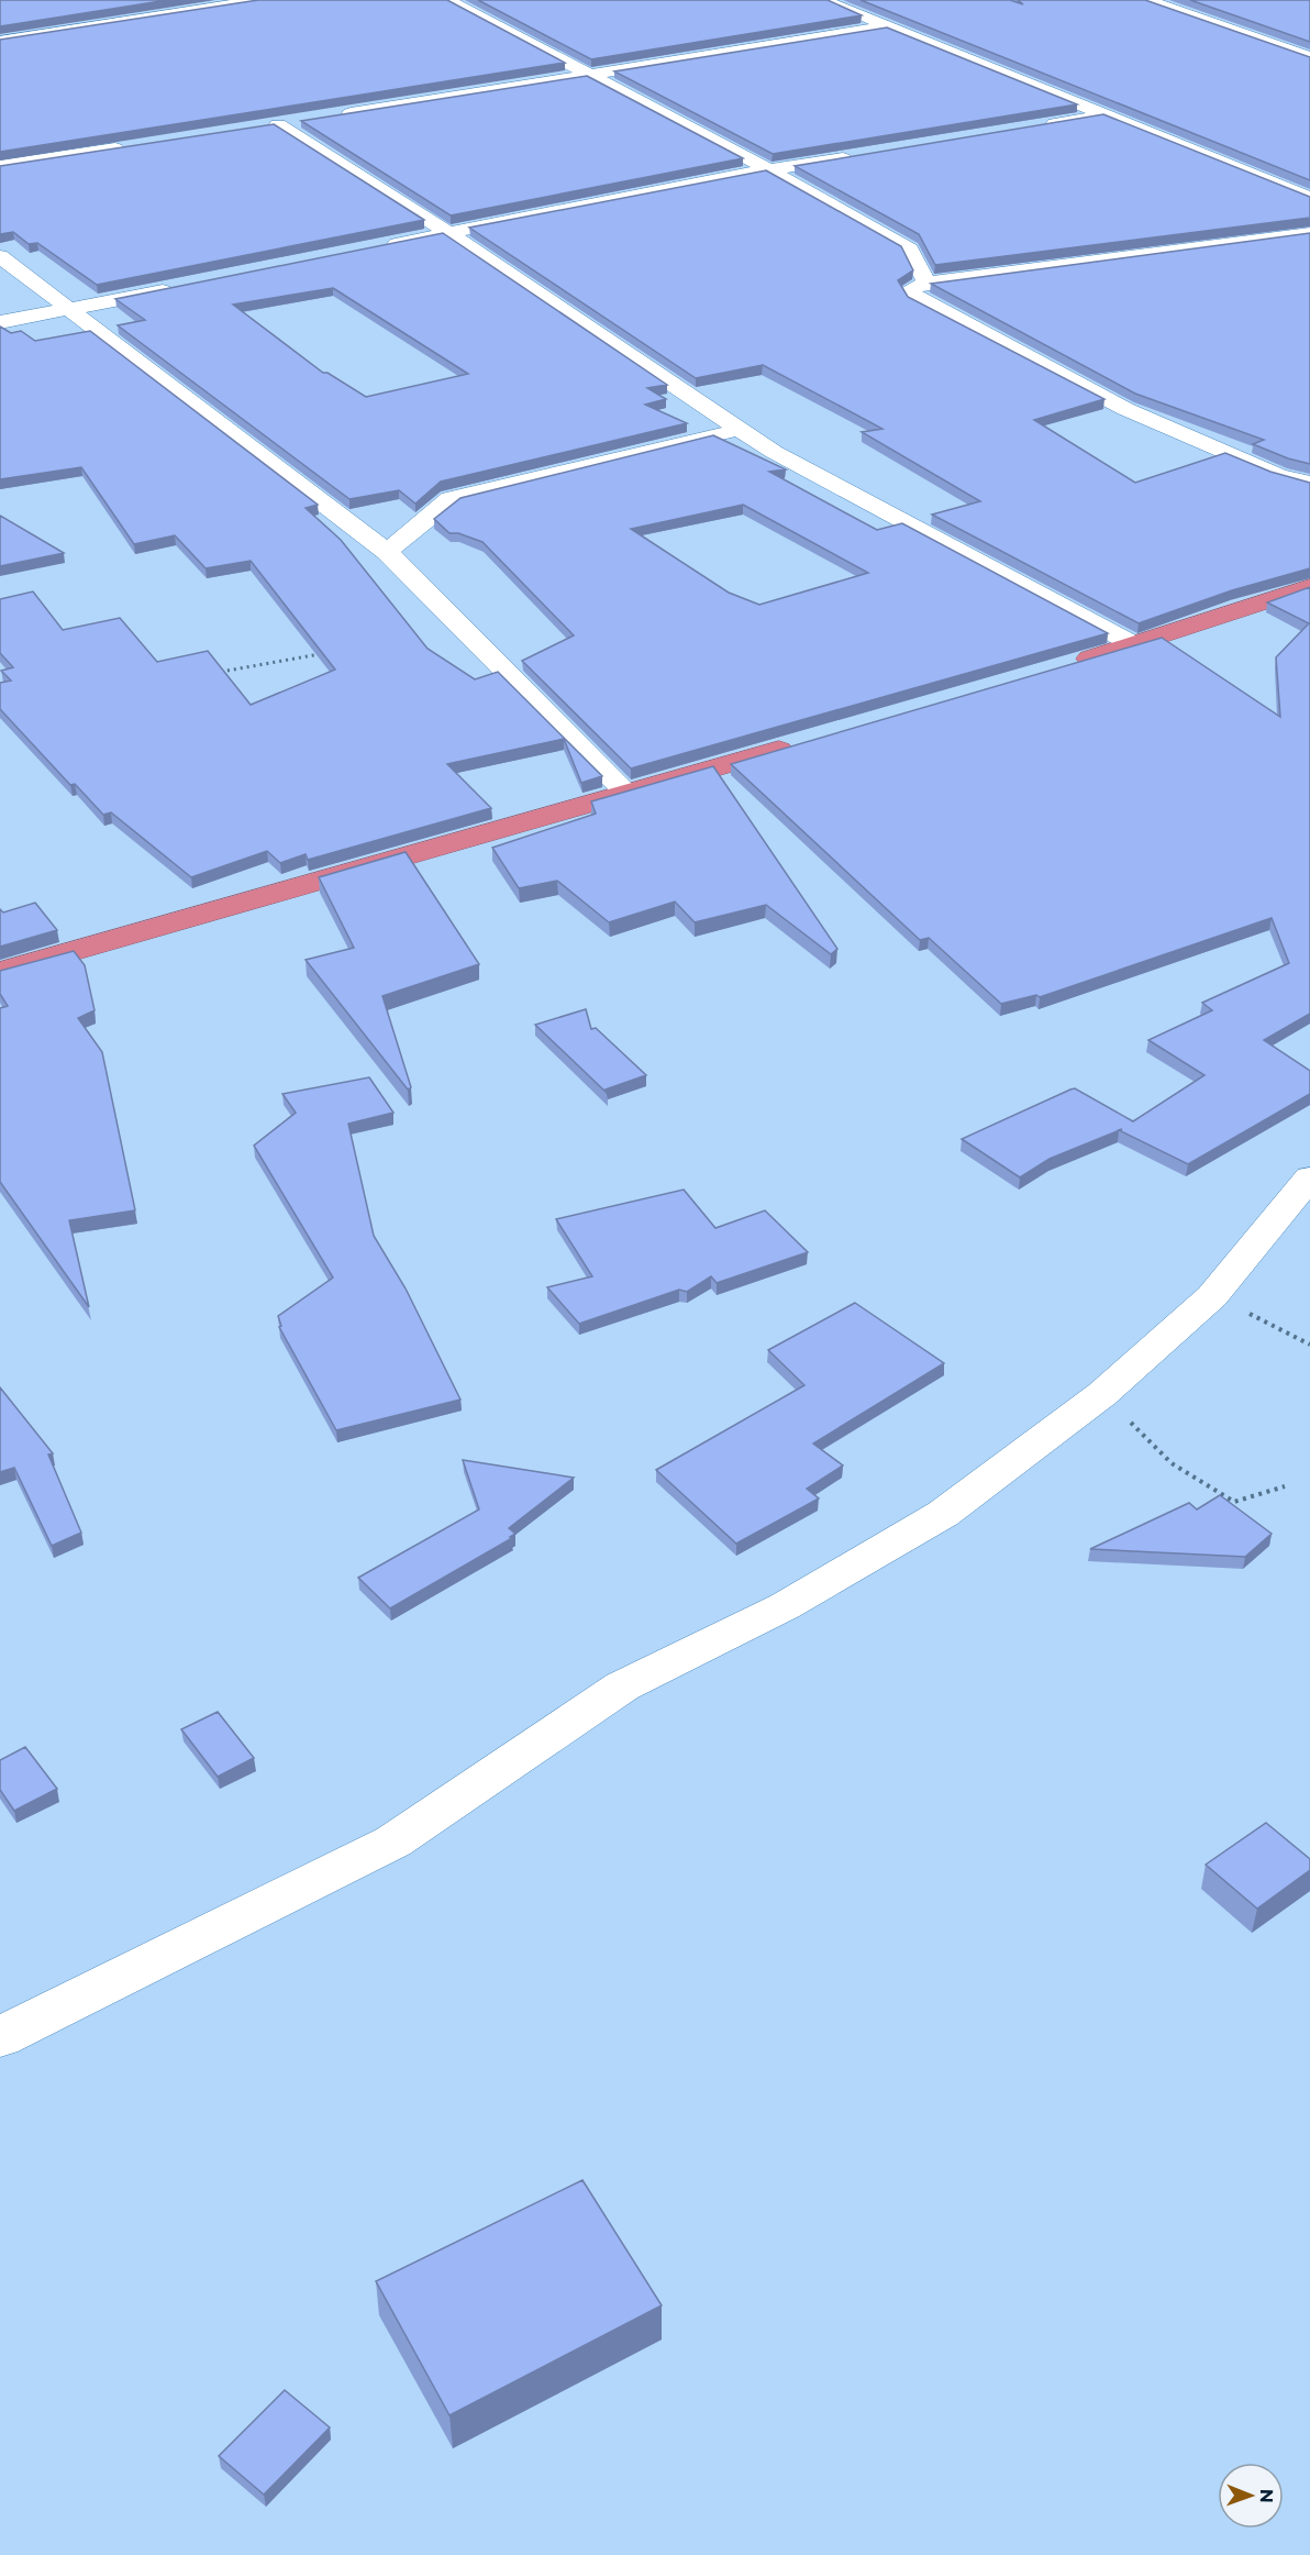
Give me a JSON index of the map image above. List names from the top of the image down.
{
  "north": "right"
}
